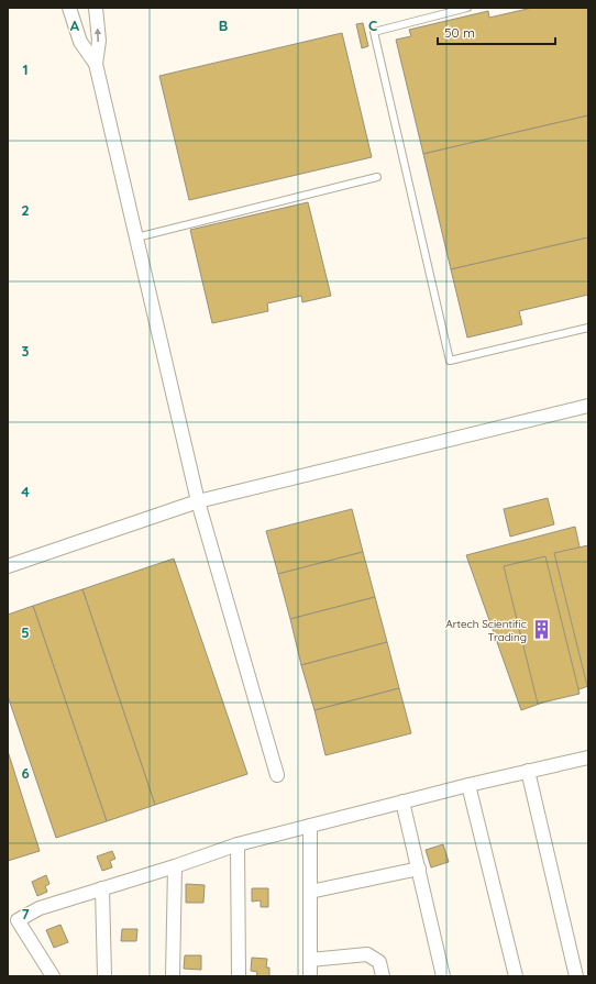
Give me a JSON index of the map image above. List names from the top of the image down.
{
  "places": {
    "building": ["Artech Scientific Trading"]
  },
  "scale_bar": "50 m",
  "grid": {
    "columns": ["A", "B", "C"],
    "rows": [
      "1",
      "2",
      "3",
      "4",
      "5",
      "6",
      "7"
    ]
  }
}
